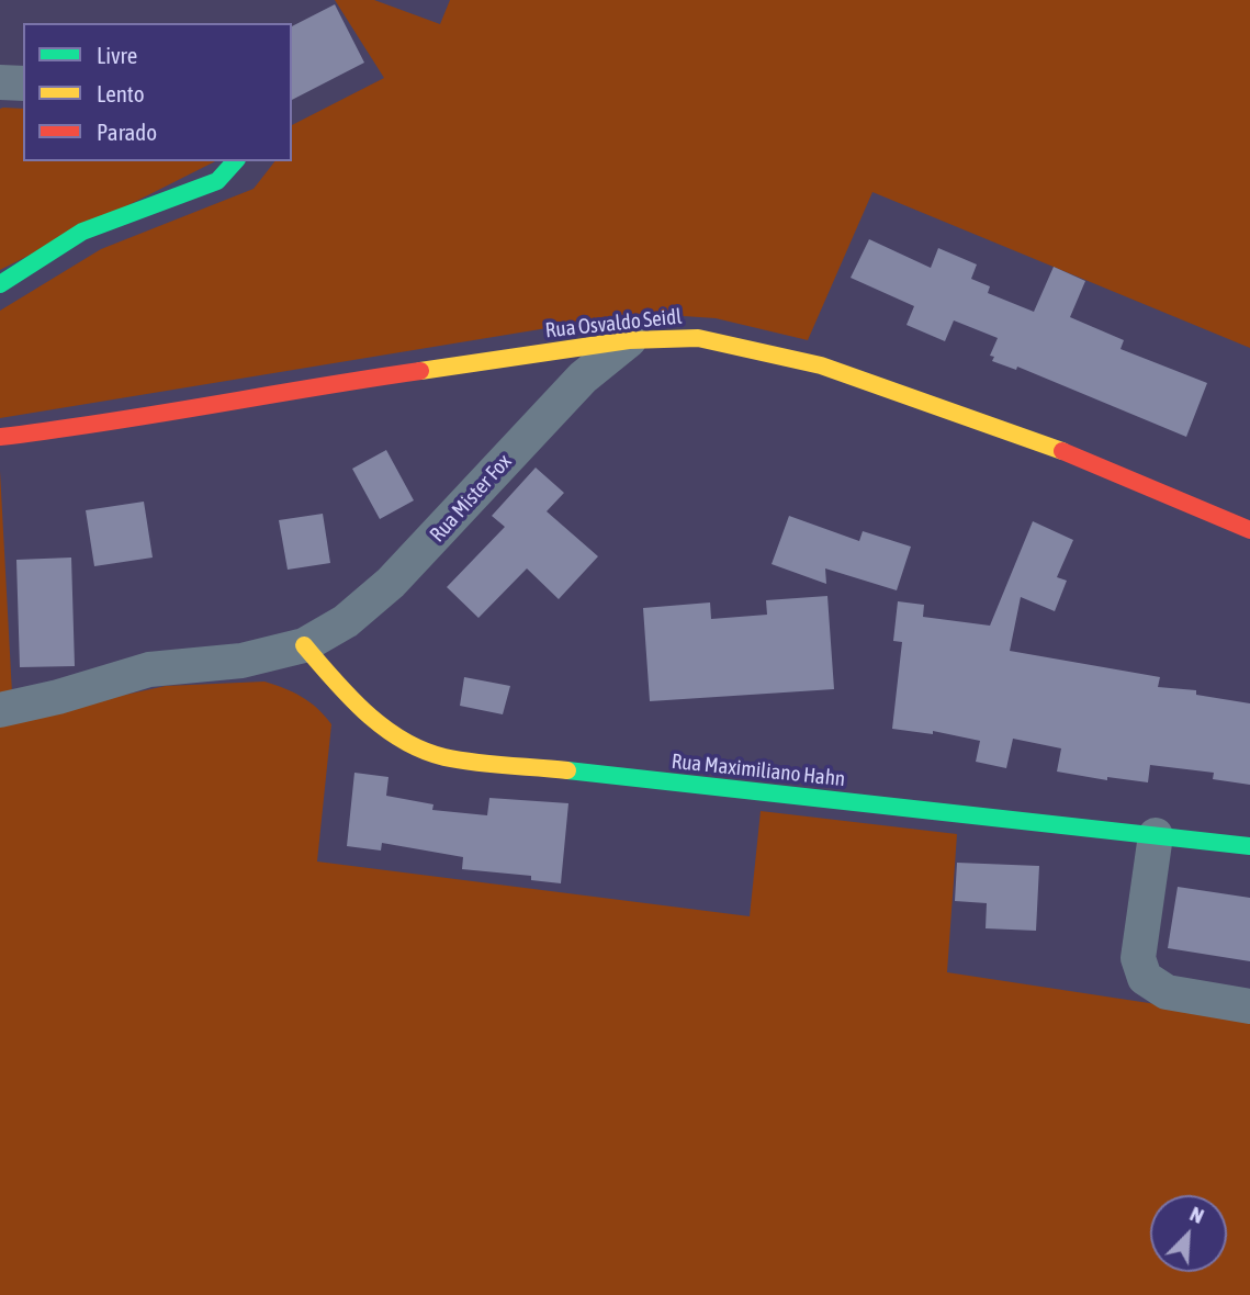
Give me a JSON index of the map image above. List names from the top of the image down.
{
  "streets": {
    "street": ["Rua Osvaldo Seidl", "Rua Mister Fox", "Rua Maximiliano Hahn"]
  },
  "crossings": [
    ["Rua Osvaldo Seidl", "Rua Mister Fox"],
    ["Rua Mister Fox", "Rua Maximiliano Hahn"]
  ],
  "legend": ["Livre", "Lento", "Parado"],
  "north": "top right"
}
